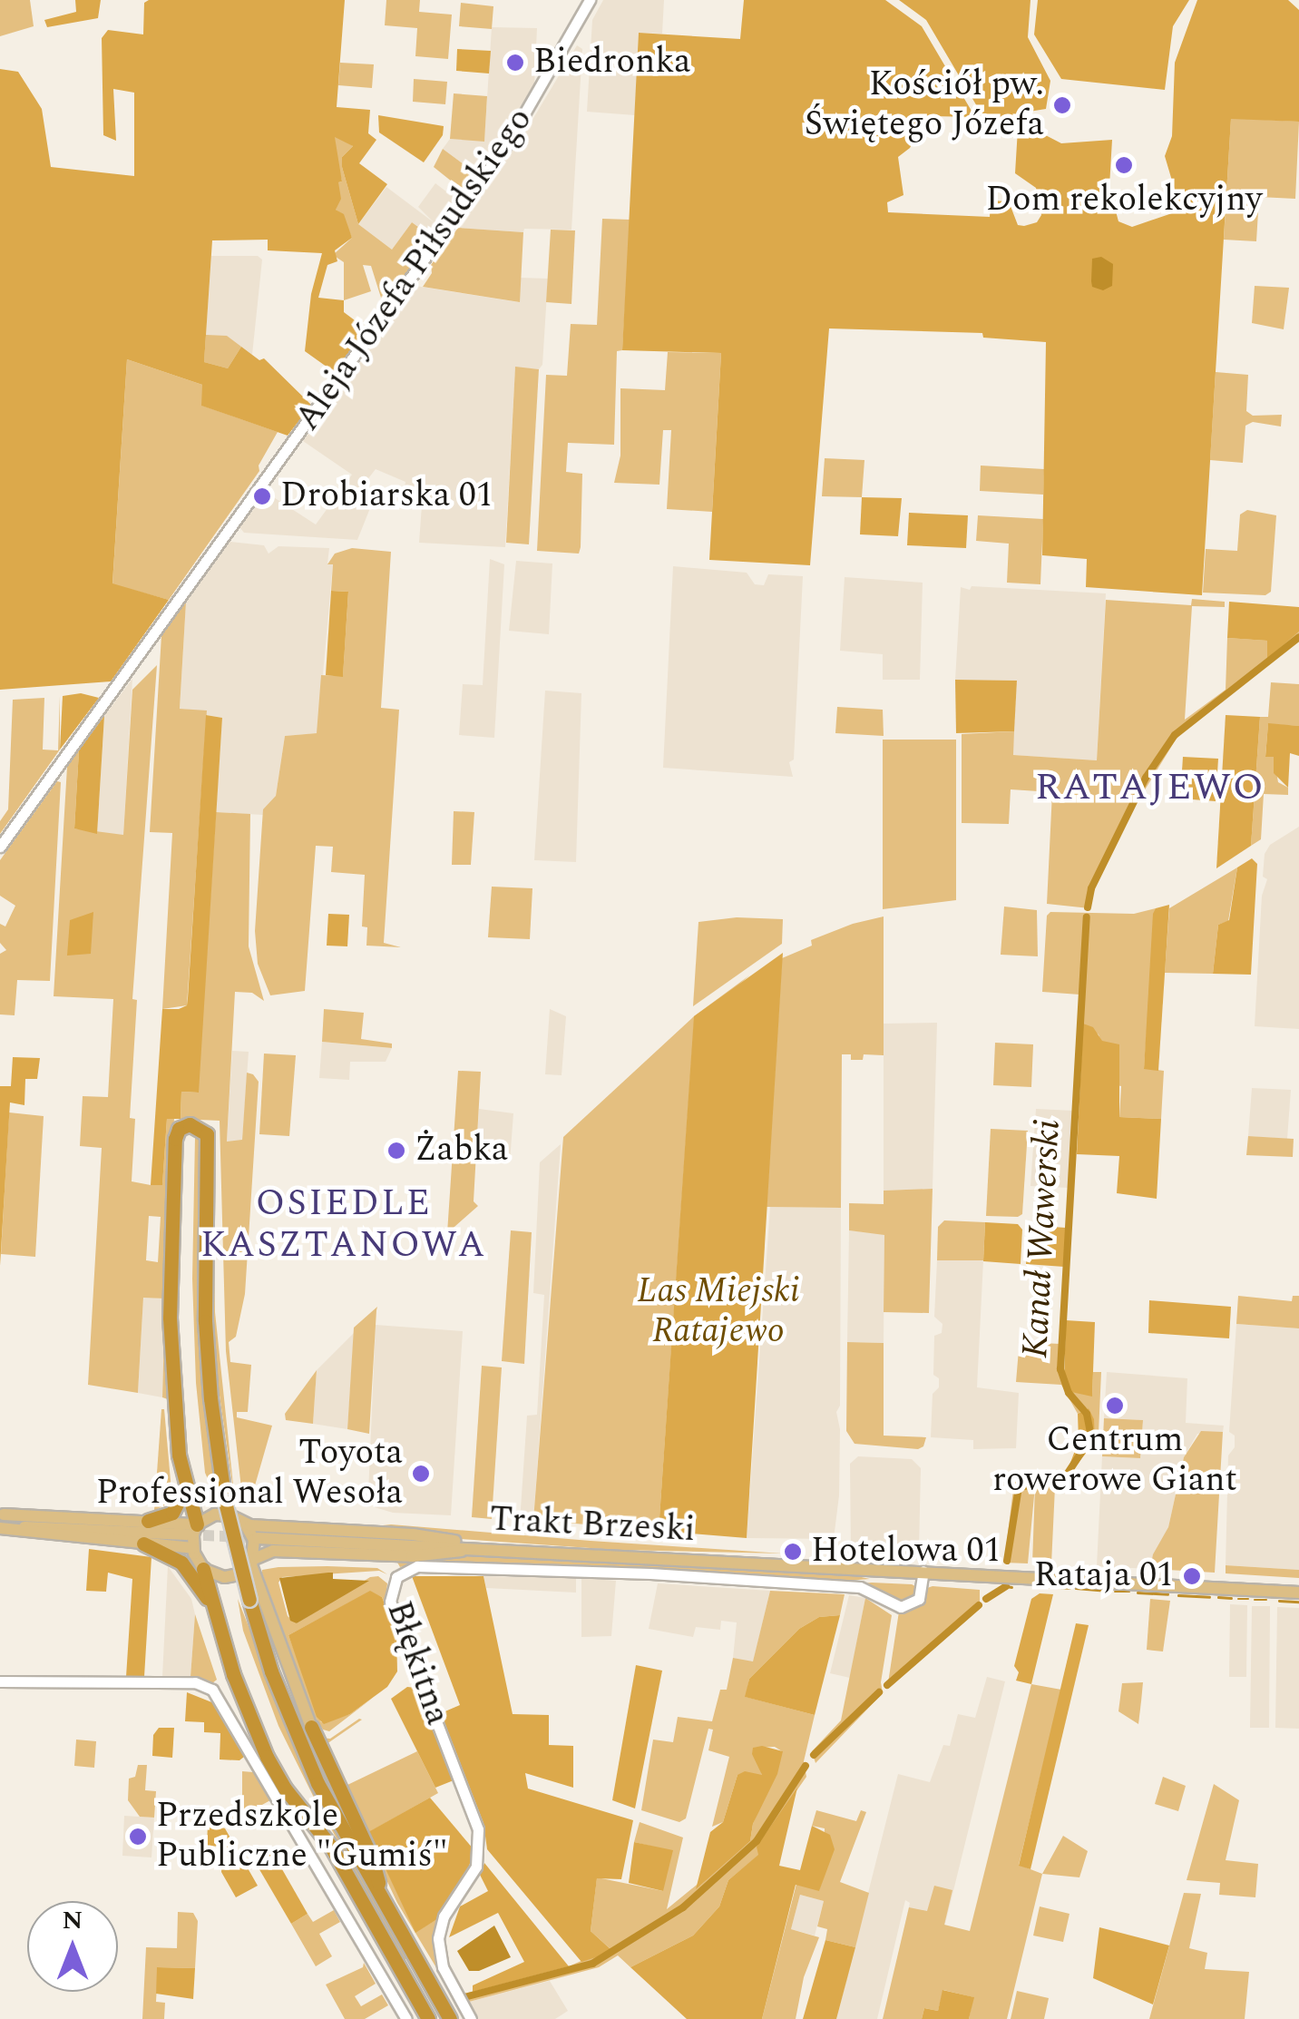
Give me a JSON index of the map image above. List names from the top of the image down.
{
  "streets": {
    "main road": ["Trakt Brzeski"],
    "street": ["Aleja Józefa Piłsudskiego", "Błękitna"]
  },
  "crossings": [
    ["Trakt Brzeski", "Błękitna"]
  ],
  "districts": ["RATAJEWO", "OSIEDLE KASZTANOWA"],
  "water": ["Kanał Wawerski"],
  "parks": ["Las Miejski Ratajewo"],
  "places": [
    "Biedronka",
    "Kościół pw. Świętego Józefa",
    "Dom rekolekcyjny",
    "Drobiarska 01",
    "Żabka",
    "Centrum rowerowe Giant",
    "Toyota Professional Wesoła",
    "Hotelowa 01",
    "Rataja 01",
    "Przedszkole Publiczne \"Gumiś\""
  ],
  "north": "top"
}
